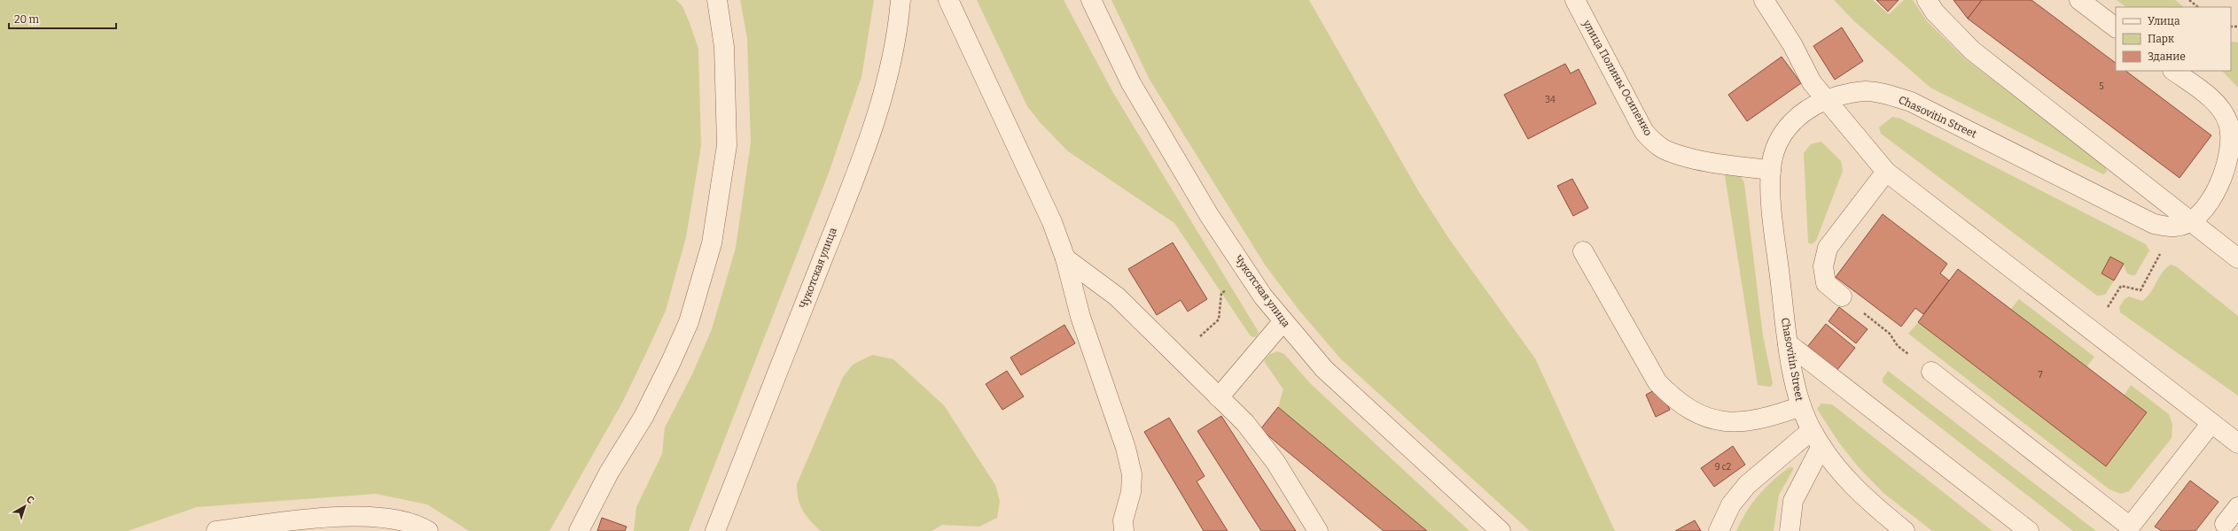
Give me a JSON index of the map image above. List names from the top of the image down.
{
  "streets": {
    "street": ["улица Полины Осипенко", "Chasovitin Street", "Чукотская улица"]
  },
  "crossings": [
    ["улица Полины Осипенко", "Chasovitin Street"]
  ],
  "house_numbers": [
    "5",
    "34",
    "7",
    "9 с2"
  ],
  "legend": ["Улица", "Парк", "Здание"],
  "scale_bar": "20 m",
  "north": "top right"
}
